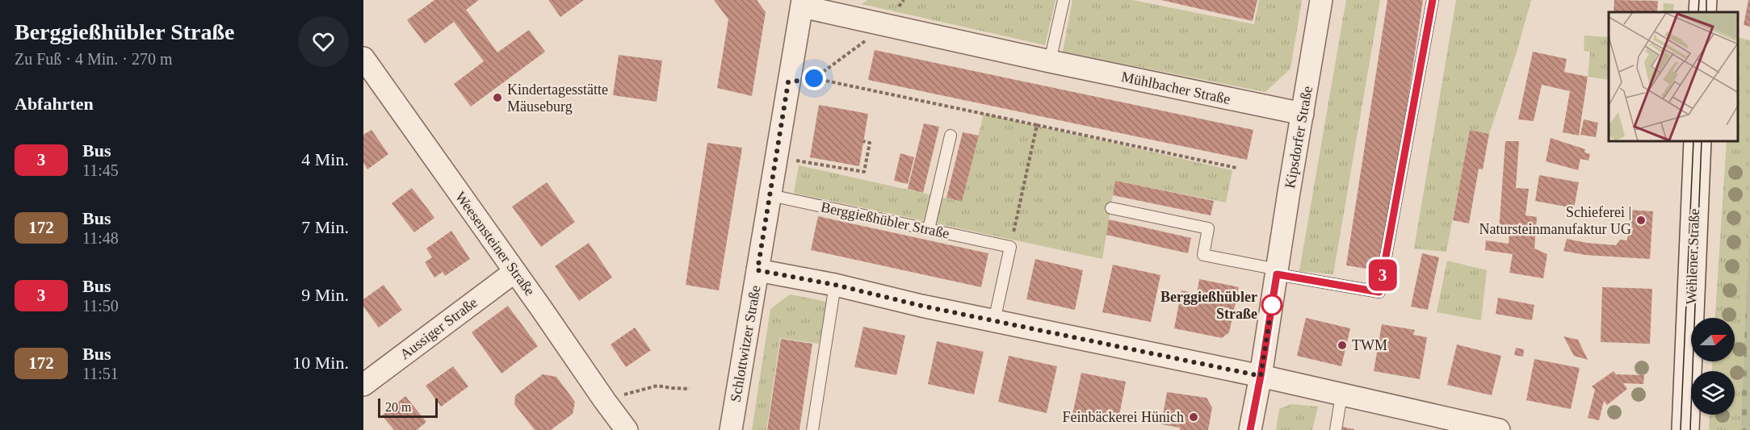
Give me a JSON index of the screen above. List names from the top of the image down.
{
  "streets": {
    "main road": ["Wehlener Straße"],
    "street": [
      "Mühlbacher Straße",
      "Kipsdorfer Straße",
      "Weesensteiner Straße",
      "Aussiger Straße",
      "Schlottwitzer Straße"
    ],
    "lane": ["Berggießhübler Straße"]
  },
  "crossings": [
    ["Mühlbacher Straße", "Kipsdorfer Straße"],
    ["Mühlbacher Straße", "Schlottwitzer Straße"],
    ["Berggießhübler Straße", "Schlottwitzer Straße"],
    ["Weesensteiner Straße", "Aussiger Straße"]
  ],
  "places": [
    "Kindertagesstätte Mäuseburg",
    "Schieferei | Natursteinmanufaktur UG",
    "Berggießhübler Straße",
    "TWM",
    "Feinbäckerei Hünich"
  ],
  "lines": ["bus line 3"],
  "scale_bar": "20 m",
  "north": "right",
  "page": {
    "heading": [
      ["Berggießhübler Straße", "Zu Fuß · 4 Min. · 270 m"],
      "Abfahrten"
    ],
    "on_map": "3",
    "list": [
      {
        "mark": "3",
        "name": "Bus",
        "note": "11:45",
        "value": "4 Min."
      },
      {
        "mark": "172",
        "name": "Bus",
        "note": "11:48",
        "value": "7 Min."
      },
      {
        "mark": "3",
        "name": "Bus",
        "note": "11:50",
        "value": "9 Min."
      },
      {
        "mark": "172",
        "name": "Bus",
        "note": "11:51",
        "value": "10 Min."
      }
    ],
    "scale": "20 m"
  }
}
